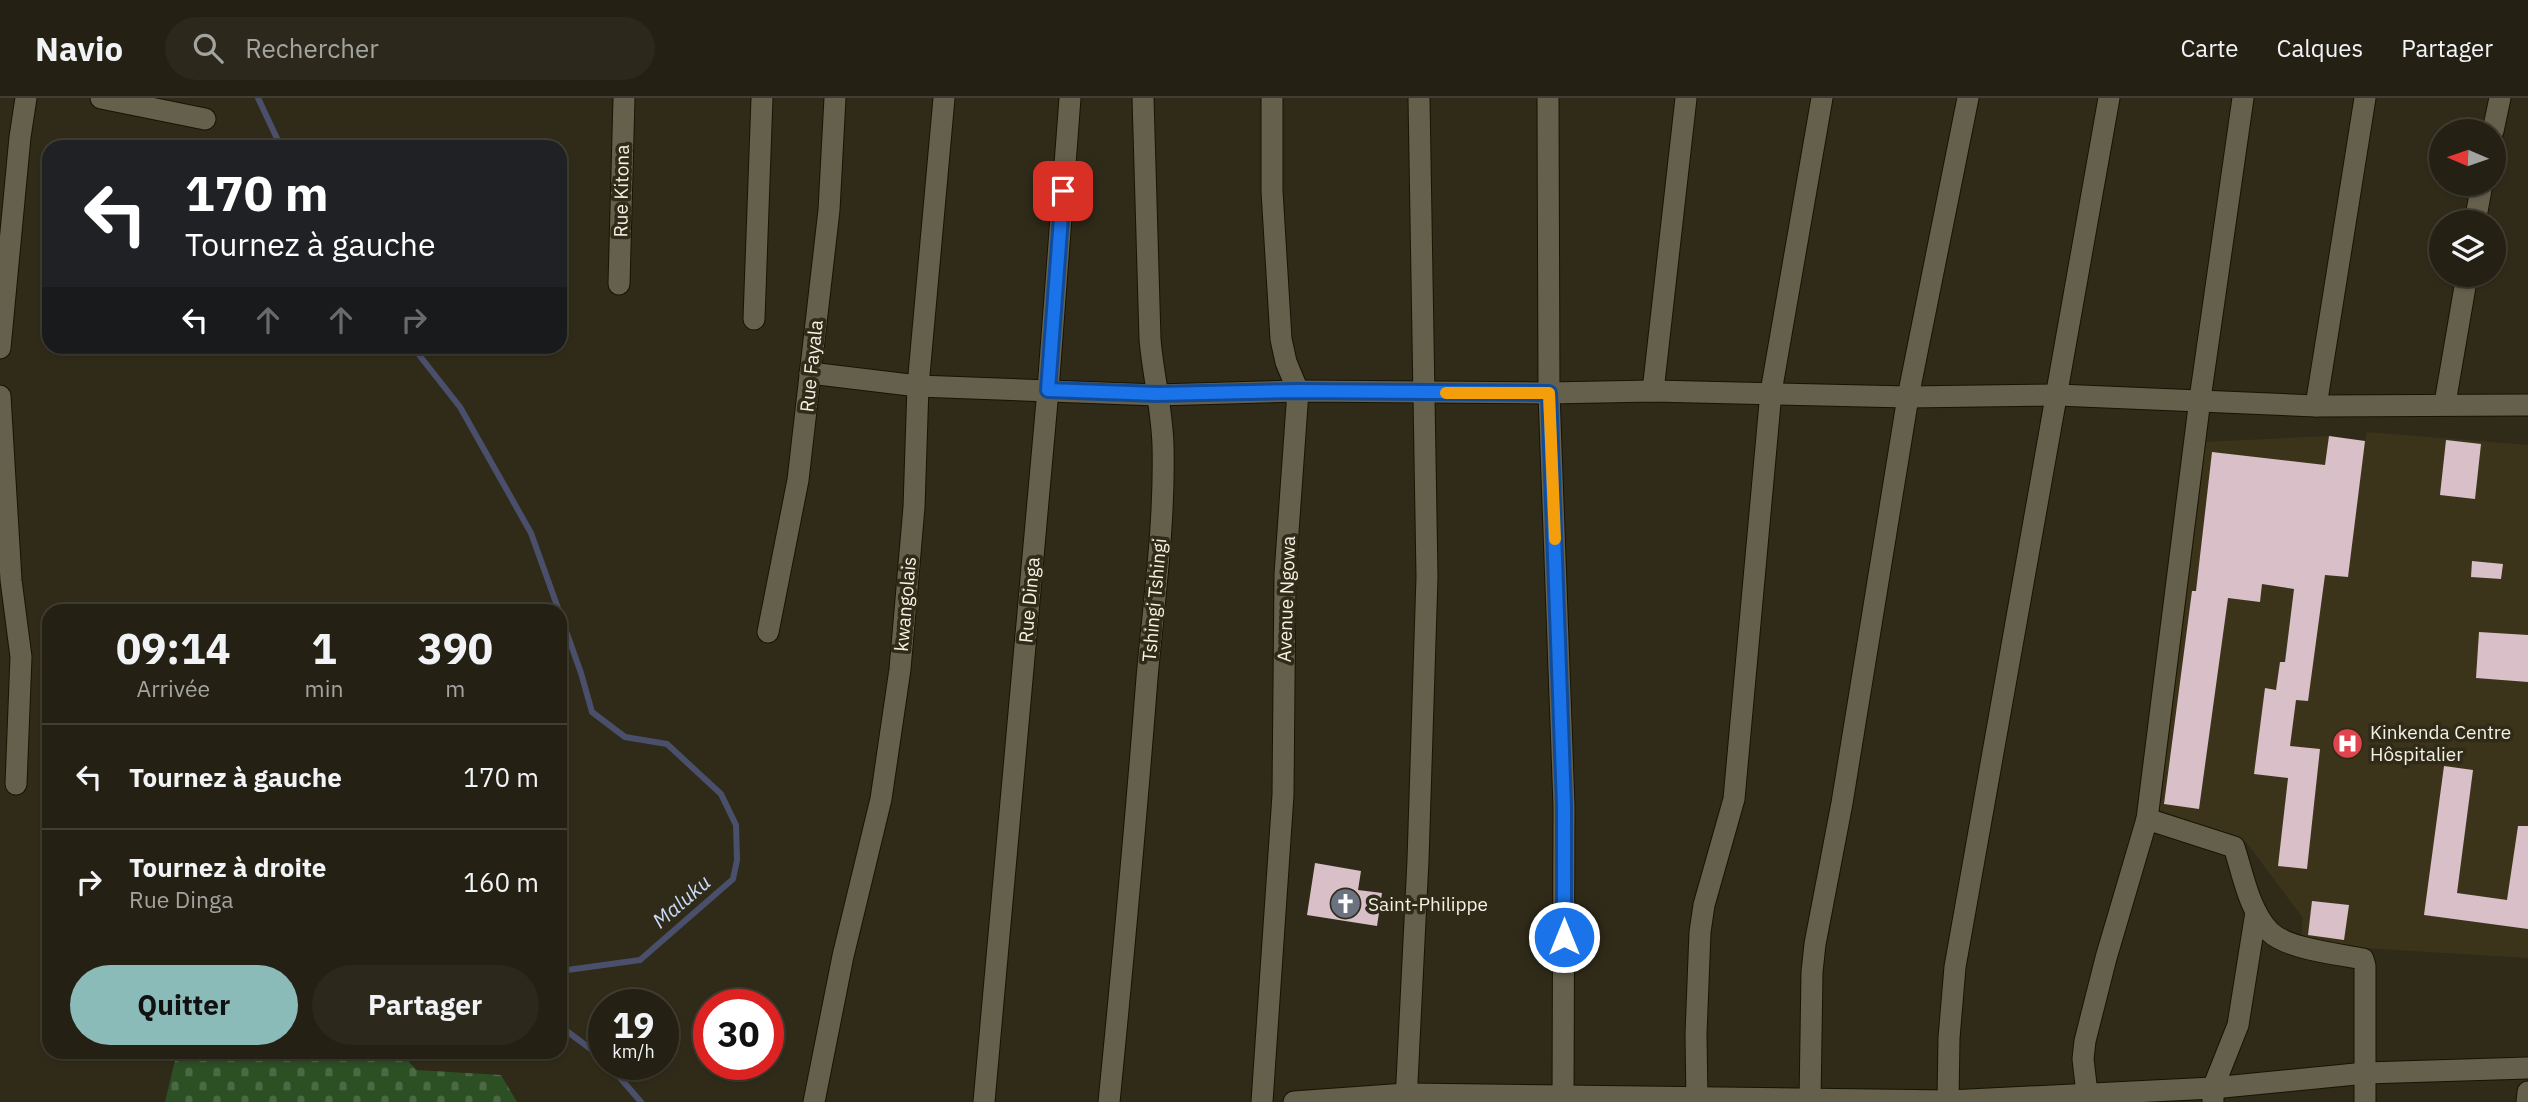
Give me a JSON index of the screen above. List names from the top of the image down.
{
  "streets": {
    "street": [
      "Rue Kitona",
      "Rue Fayala",
      "Avenue Ngowa",
      "Rue Dinga",
      "Tshingi Tshingi",
      "kwangolais"
    ]
  },
  "water": ["Maluku"],
  "places": {
    "hospital": ["Kinkenda Centre Hôspitalier"],
    "church": ["Saint-Philippe"]
  },
  "north": "left",
  "page": {
    "header": "Navio",
    "search": "Rechercher",
    "nav": ["Carte", "Calques", "Partager"],
    "turn": ["170 m", "Tournez à gauche"],
    "eta": [
      "09:14",
      "Arrivée",
      "1",
      "min",
      "390",
      "m"
    ],
    "list": [
      {
        "name": "Tournez à gauche",
        "value": "170 m"
      },
      {
        "name": "Tournez à droite",
        "note": "Rue Dinga",
        "value": "160 m"
      }
    ],
    "buttons": ["Quitter", "Partager"],
    "speed": "19 km/h",
    "limit": "30"
  }
}
